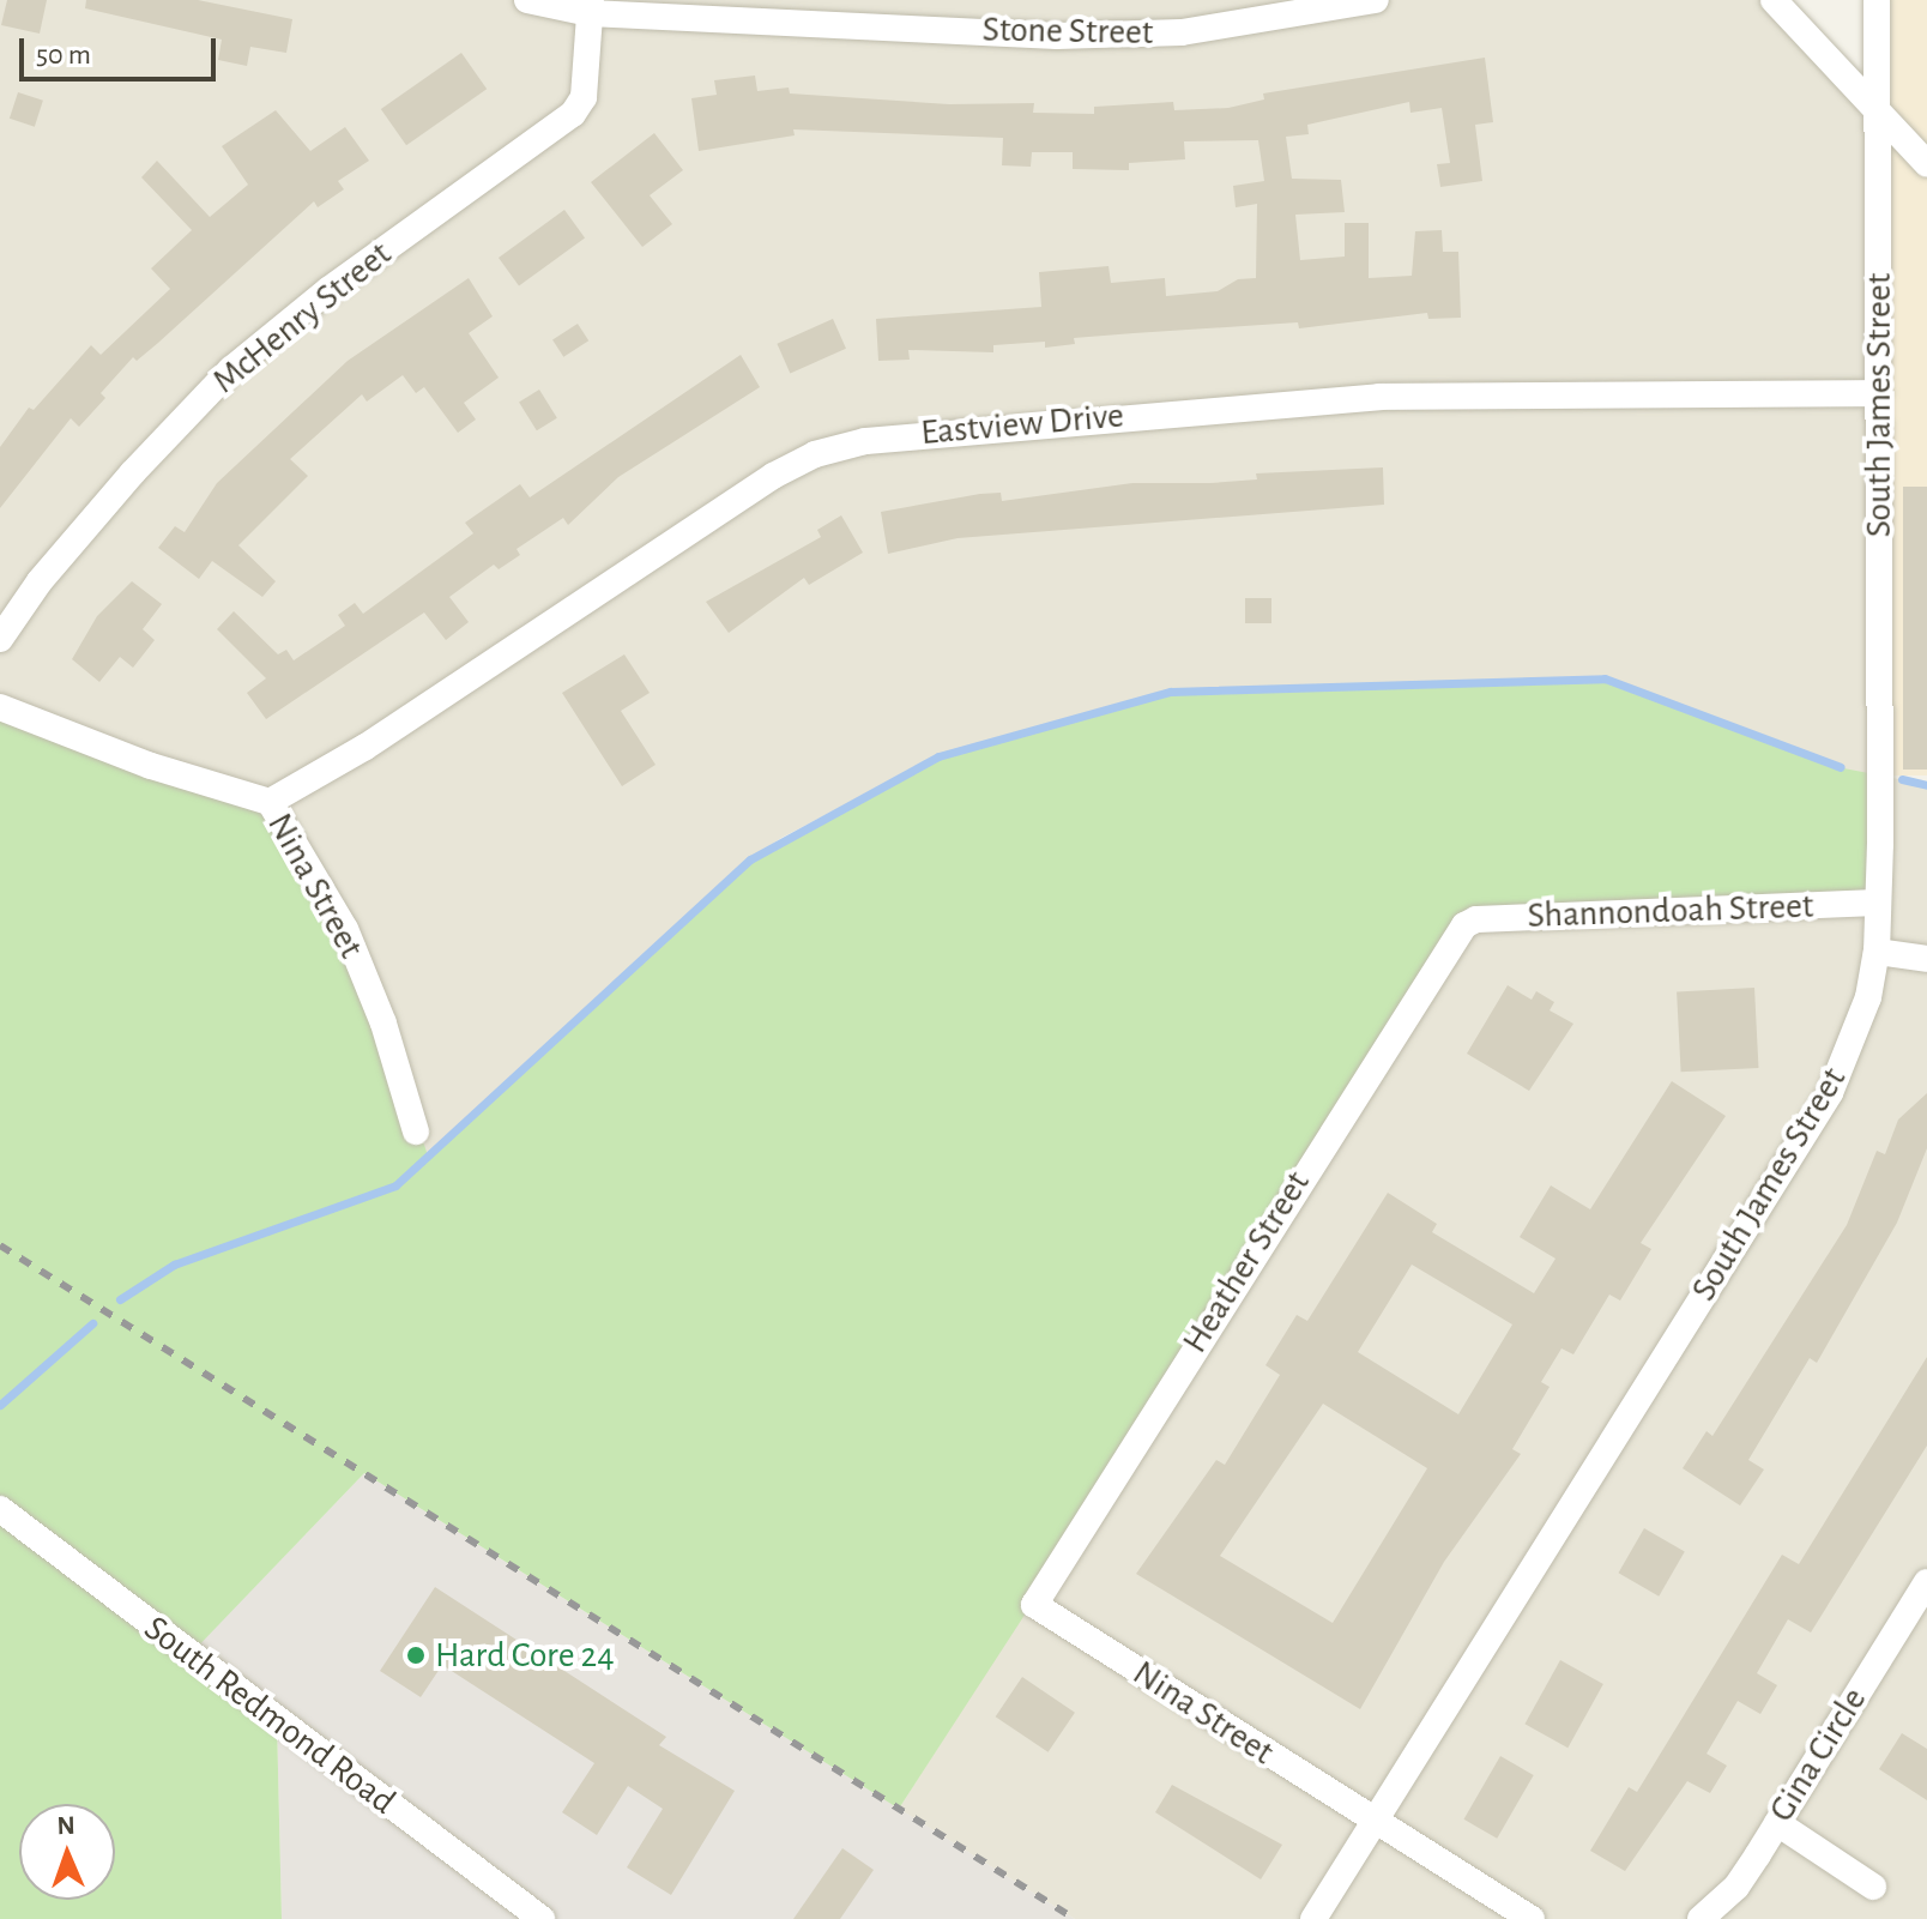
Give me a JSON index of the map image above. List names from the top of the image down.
{
  "streets": {
    "street": [
      "Stone Street",
      "McHenry Street",
      "South James Street",
      "Eastview Drive",
      "Nina Street",
      "Shannondoah Street",
      "Heather Street",
      "South Redmond Road",
      "Gina Circle"
    ]
  },
  "crossings": [
    ["Stone Street", "McHenry Street"],
    ["South James Street", "Eastview Drive"],
    ["South James Street", "Nina Street"],
    ["South James Street", "Shannondoah Street"],
    ["Eastview Drive", "Nina Street"],
    ["Nina Street", "Heather Street"],
    ["Shannondoah Street", "Heather Street"]
  ],
  "places": ["Hard Core 24"],
  "scale_bar": "50 m",
  "north": "top"
}
